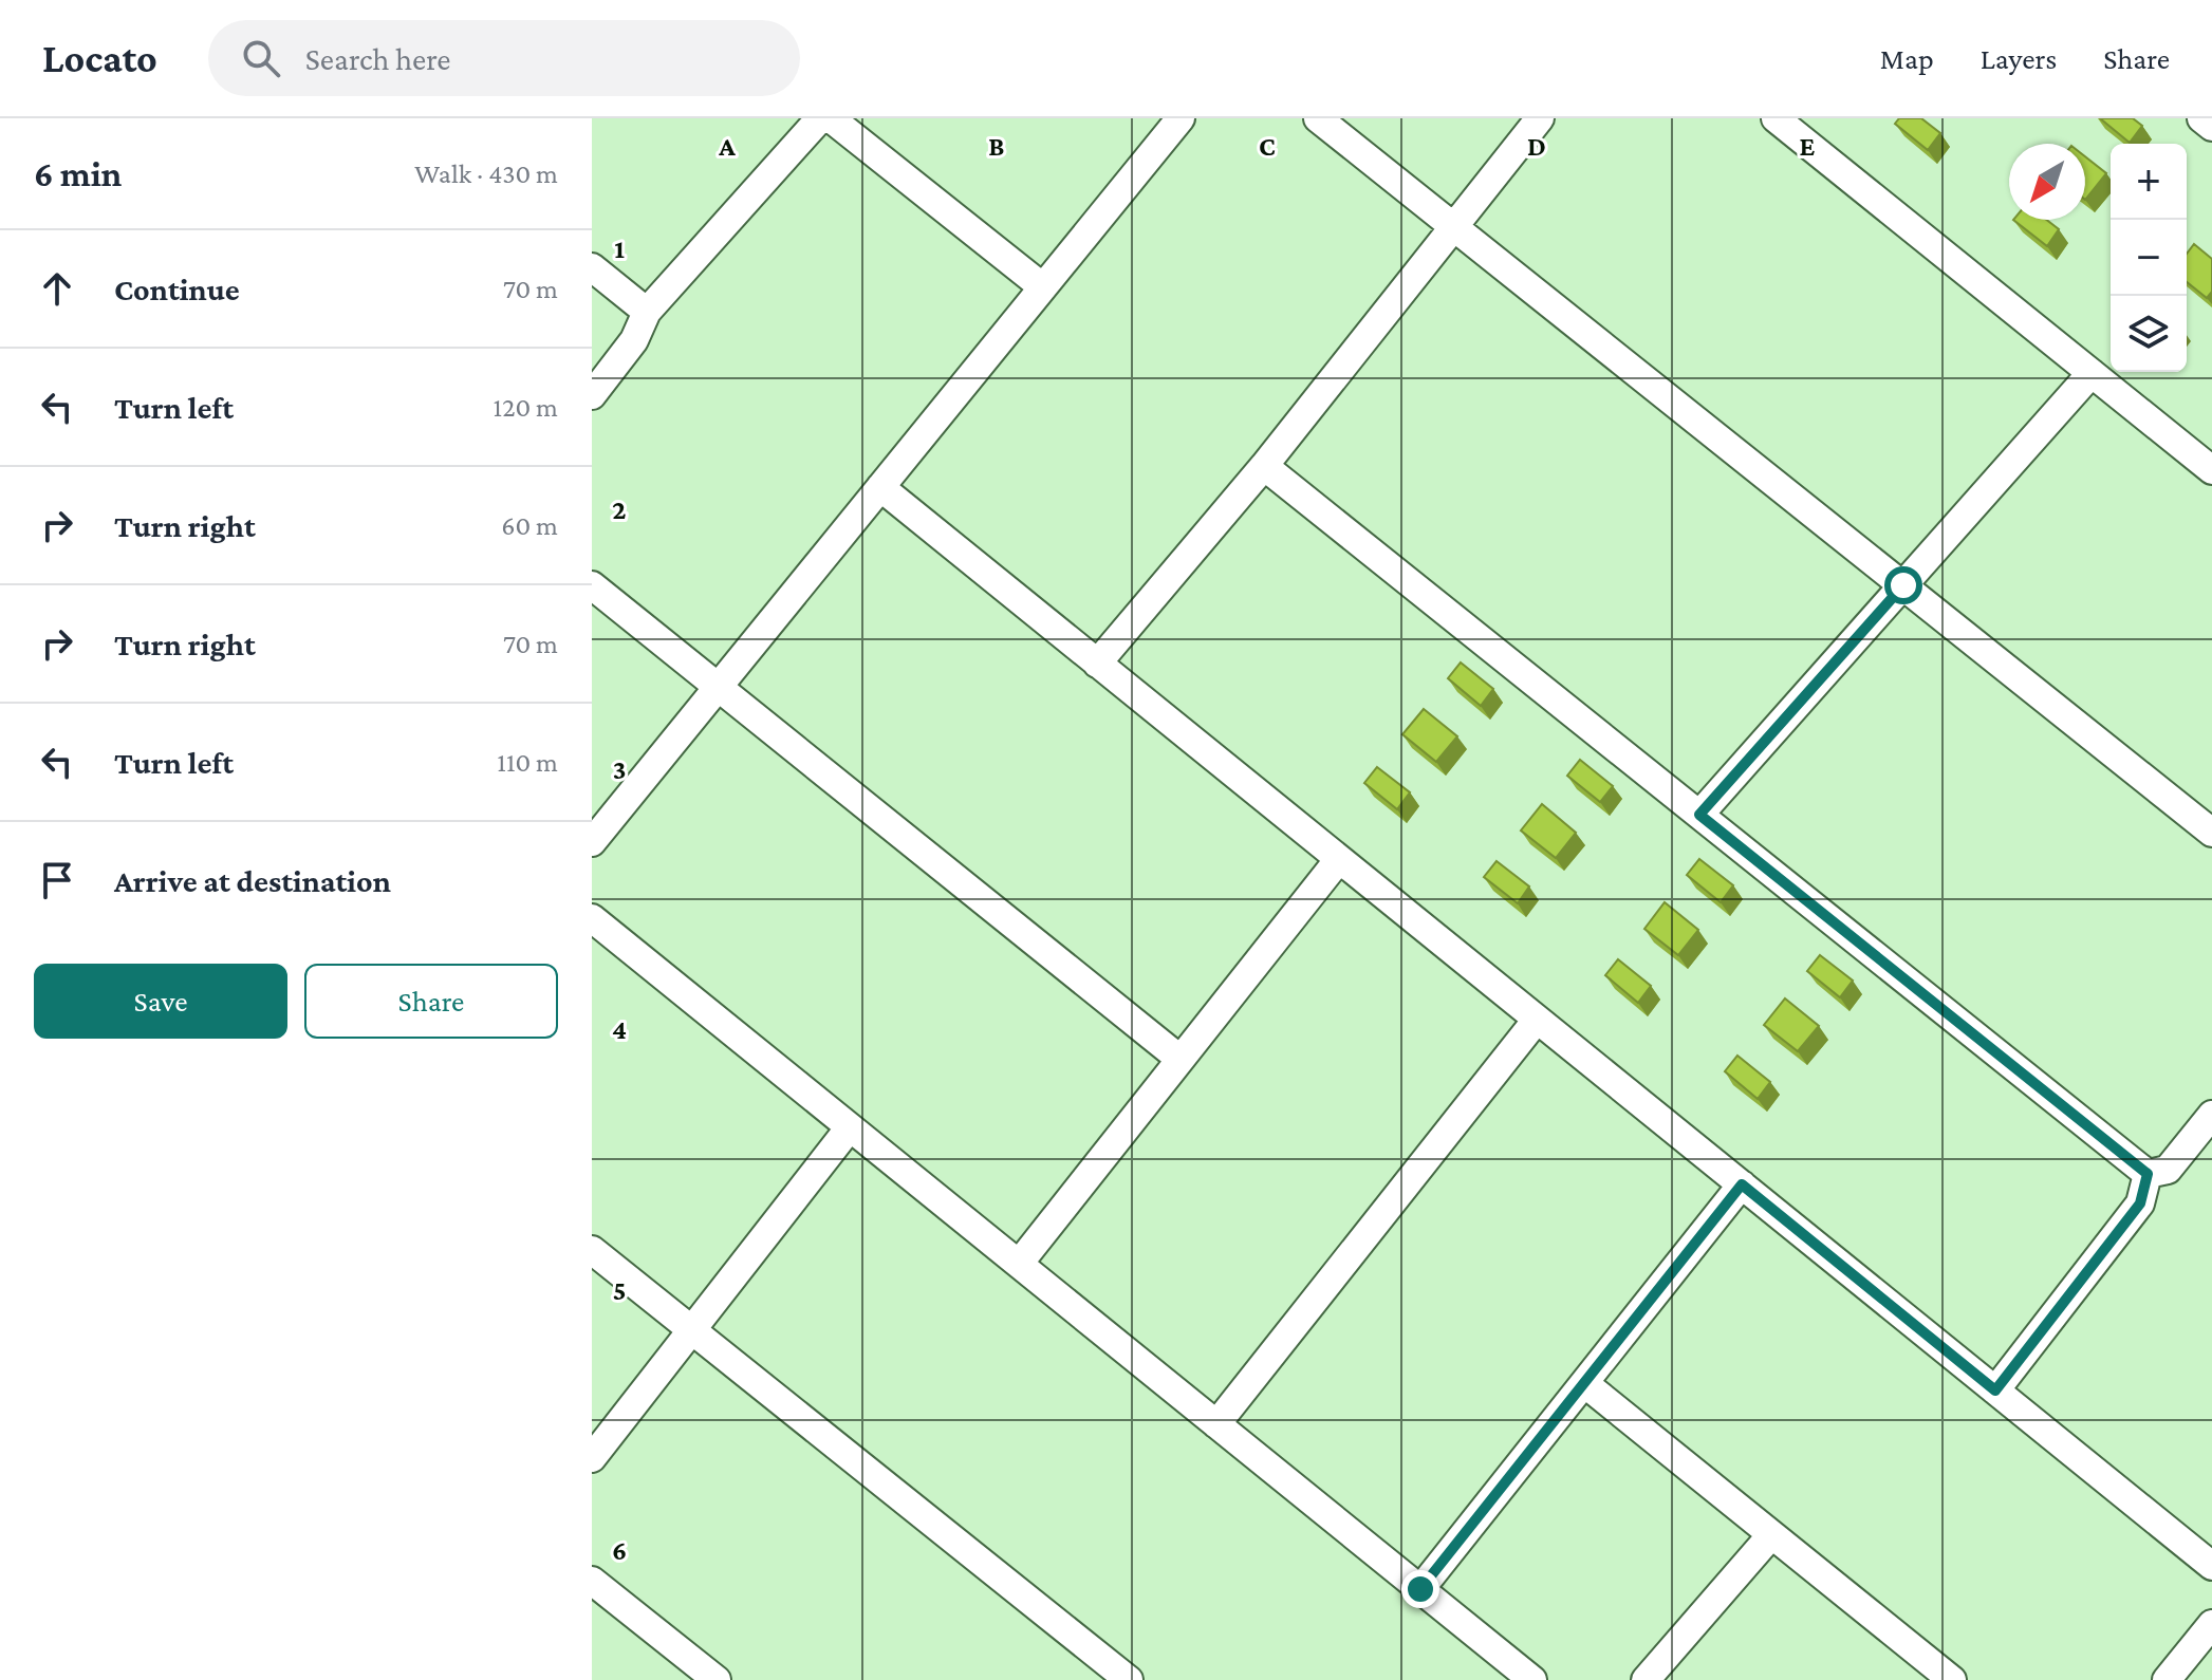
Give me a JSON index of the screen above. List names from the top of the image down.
{
  "north": "bottom left",
  "page": {
    "header": "Locato",
    "search": "Search here",
    "nav": ["Map", "Layers", "Share"],
    "heading": ["6 min", "Walk · 430 m"],
    "map_buttons": ["+", "−"],
    "list": [
      ["Continue", "70 m"],
      ["Turn left", "120 m"],
      ["Turn right", "60 m"],
      ["Turn right", "70 m"],
      ["Turn left", "110 m"],
      "Arrive at destination"
    ],
    "buttons": ["Save", "Share"]
  },
  "grid": {
    "columns": [
      "A",
      "B",
      "C",
      "D",
      "E"
    ],
    "rows": [
      "1",
      "2",
      "3",
      "4",
      "5",
      "6"
    ]
  }
}
